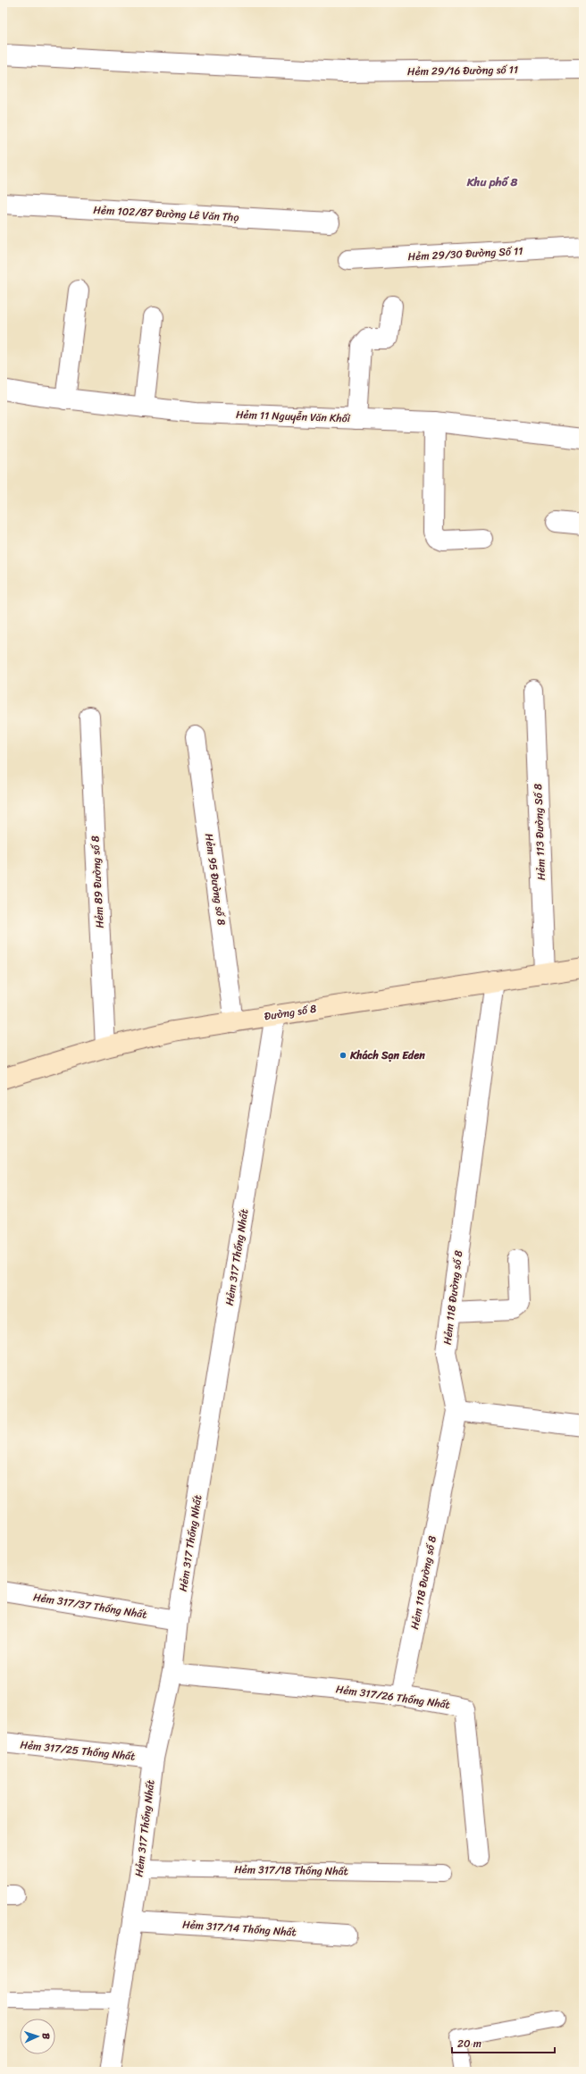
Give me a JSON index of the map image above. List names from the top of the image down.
{
  "streets": {
    "street": [
      "Hẻm 29/16 Đường số 11",
      "Hẻm 102/87 Đường Lê Văn Thọ",
      "Hẻm 29/30 Đường Số 11",
      "Hẻm 11 Nguyễn Văn Khối",
      "Hẻm 113 Đường Số 8",
      "Hẻm 95 Đường số 8",
      "Hẻm 89 Đường số 8",
      "Đường số 8",
      "Hẻm 317 Thống Nhất",
      "Hẻm 118 Đường số 8",
      "Hẻm 317/37 Thống Nhất",
      "Hẻm 317/26 Thống Nhất",
      "Hẻm 317/25 Thống Nhất",
      "Hẻm 317/14 Thống Nhất"
    ],
    "lane": ["Hẻm 317/18 Thống Nhất"]
  },
  "crossings": [
    ["Hẻm 113 Đường Số 8", "Đường số 8"],
    ["Hẻm 95 Đường số 8", "Đường số 8"],
    ["Hẻm 89 Đường số 8", "Đường số 8"],
    ["Đường số 8", "Hẻm 317 Thống Nhất"],
    ["Đường số 8", "Hẻm 118 Đường số 8"],
    ["Hẻm 317 Thống Nhất", "Hẻm 317/37 Thống Nhất"],
    ["Hẻm 317 Thống Nhất", "Hẻm 317/26 Thống Nhất"],
    ["Hẻm 317 Thống Nhất", "Hẻm 317/25 Thống Nhất"],
    ["Hẻm 317 Thống Nhất", "Hẻm 317/18 Thống Nhất"],
    ["Hẻm 317 Thống Nhất", "Hẻm 317/14 Thống Nhất"],
    ["Hẻm 118 Đường số 8", "Hẻm 317/26 Thống Nhất"]
  ],
  "districts": ["Khu phố 8"],
  "places": ["Khách Sạn Eden"],
  "scale_bar": "20 m",
  "north": "right"
}
